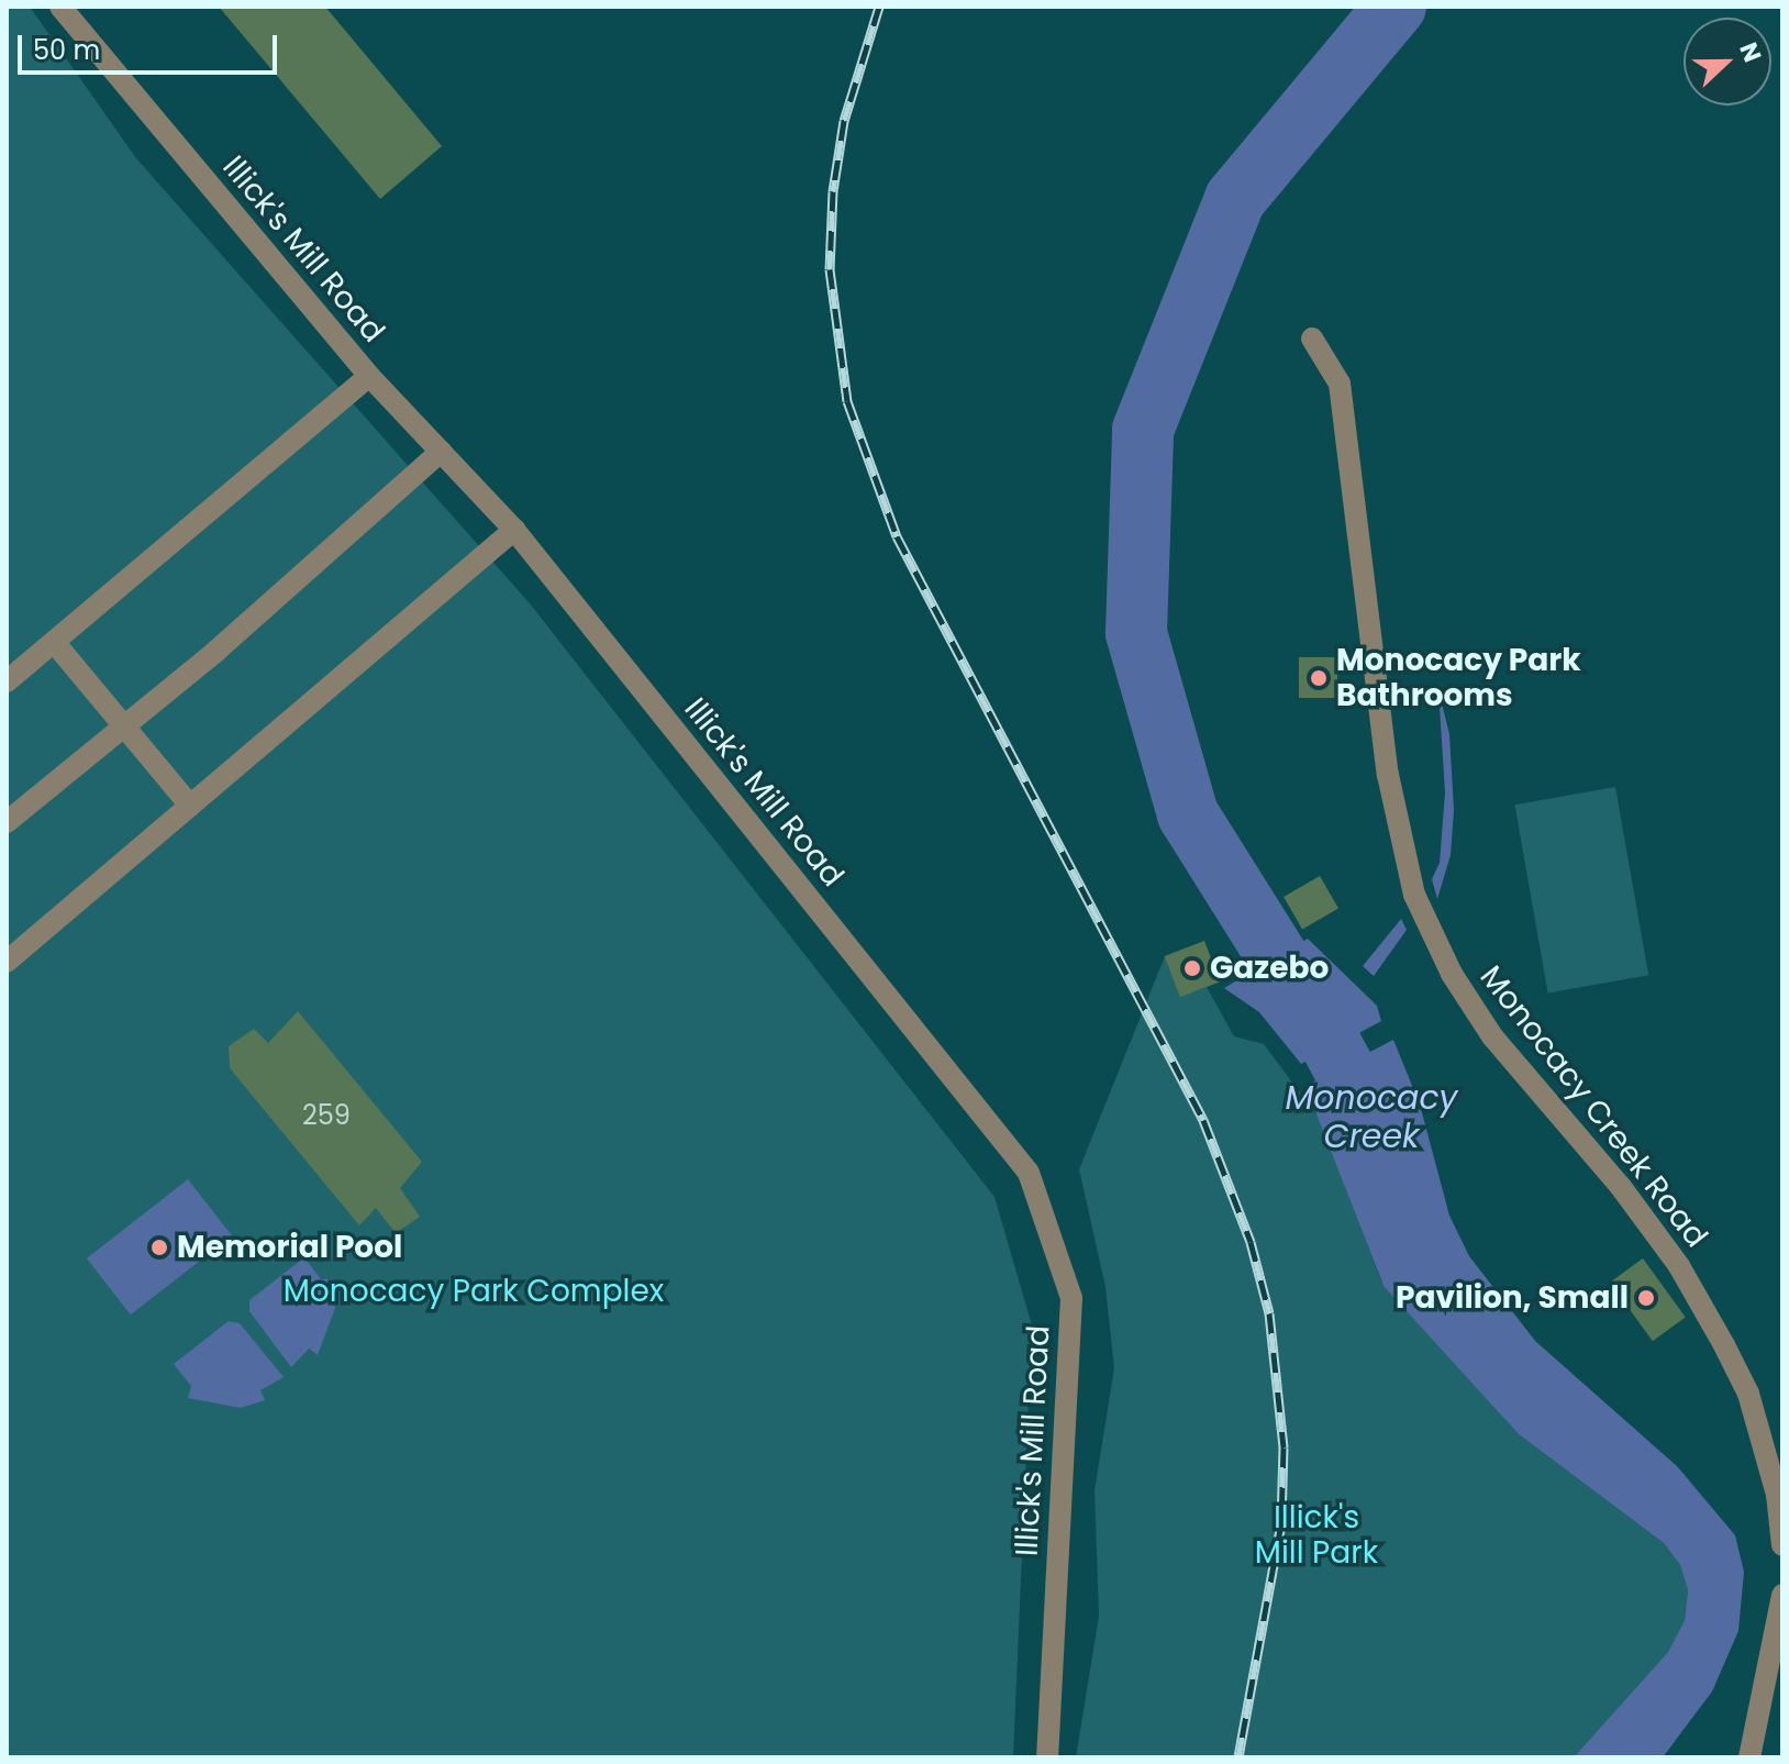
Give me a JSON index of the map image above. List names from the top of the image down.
{
  "streets": {
    "street": ["Illick's Mill Road", "Monocacy Creek Road"]
  },
  "water": ["Monocacy Creek"],
  "parks": ["Monocacy Park Complex", "Illick's Mill Park"],
  "places": [
    "Monocacy Park Bathrooms",
    "Gazebo",
    "Memorial Pool",
    "Pavilion, Small"
  ],
  "house_numbers": ["259"],
  "scale_bar": "50 m",
  "north": "right"
}
